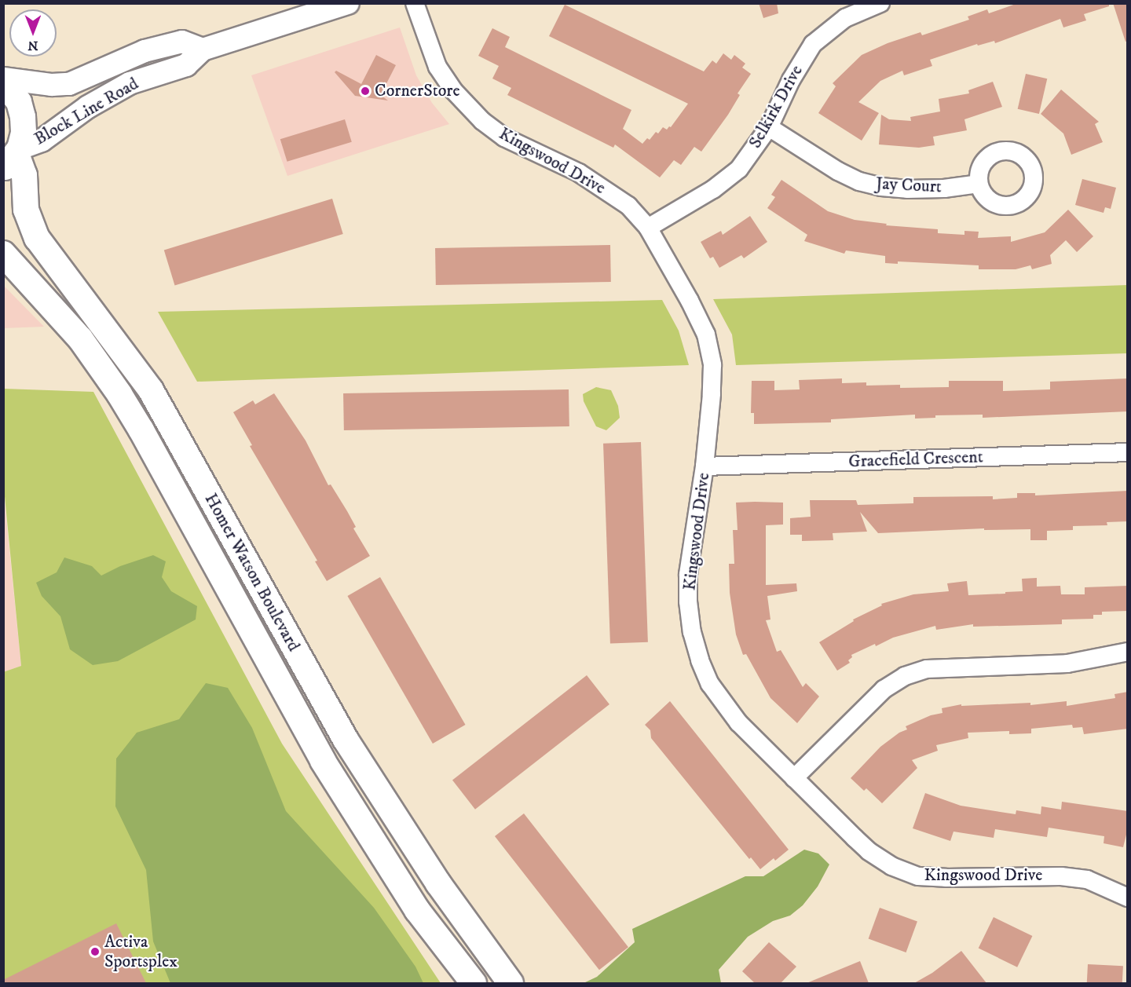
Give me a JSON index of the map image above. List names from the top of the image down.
{
  "streets": {
    "main road": ["Homer Watson Boulevard"],
    "street": [
      "Selkirk Drive",
      "Block Line Road",
      "Kingswood Drive",
      "Jay Court",
      "Gracefield Crescent"
    ]
  },
  "crossings": [
    ["Selkirk Drive", "Kingswood Drive"],
    ["Selkirk Drive", "Jay Court"],
    ["Block Line Road", "Homer Watson Boulevard"],
    ["Kingswood Drive", "Gracefield Crescent"]
  ],
  "places": ["CornerStore", "Activa Sportsplex"],
  "north": "bottom"
}
